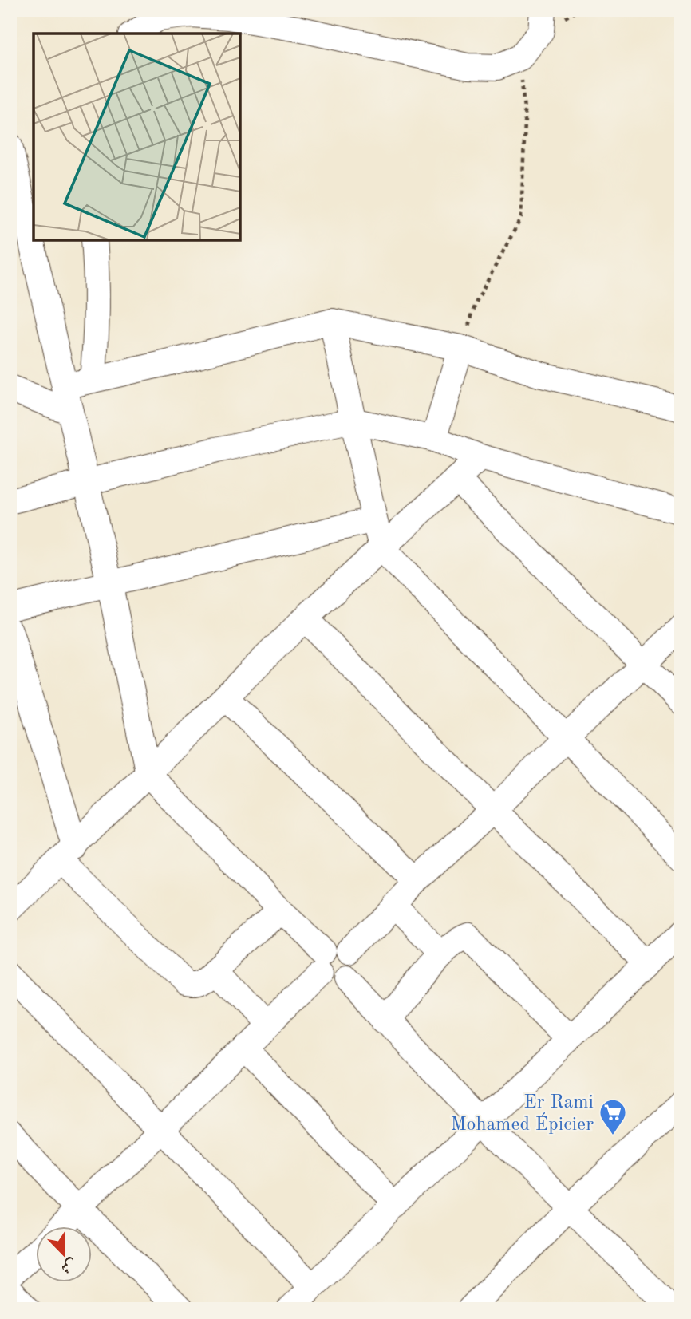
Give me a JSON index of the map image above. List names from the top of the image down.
{
  "places": {
    "supermarket": ["Er Rami Mohamed Épicier"]
  },
  "north": "bottom right"
}
